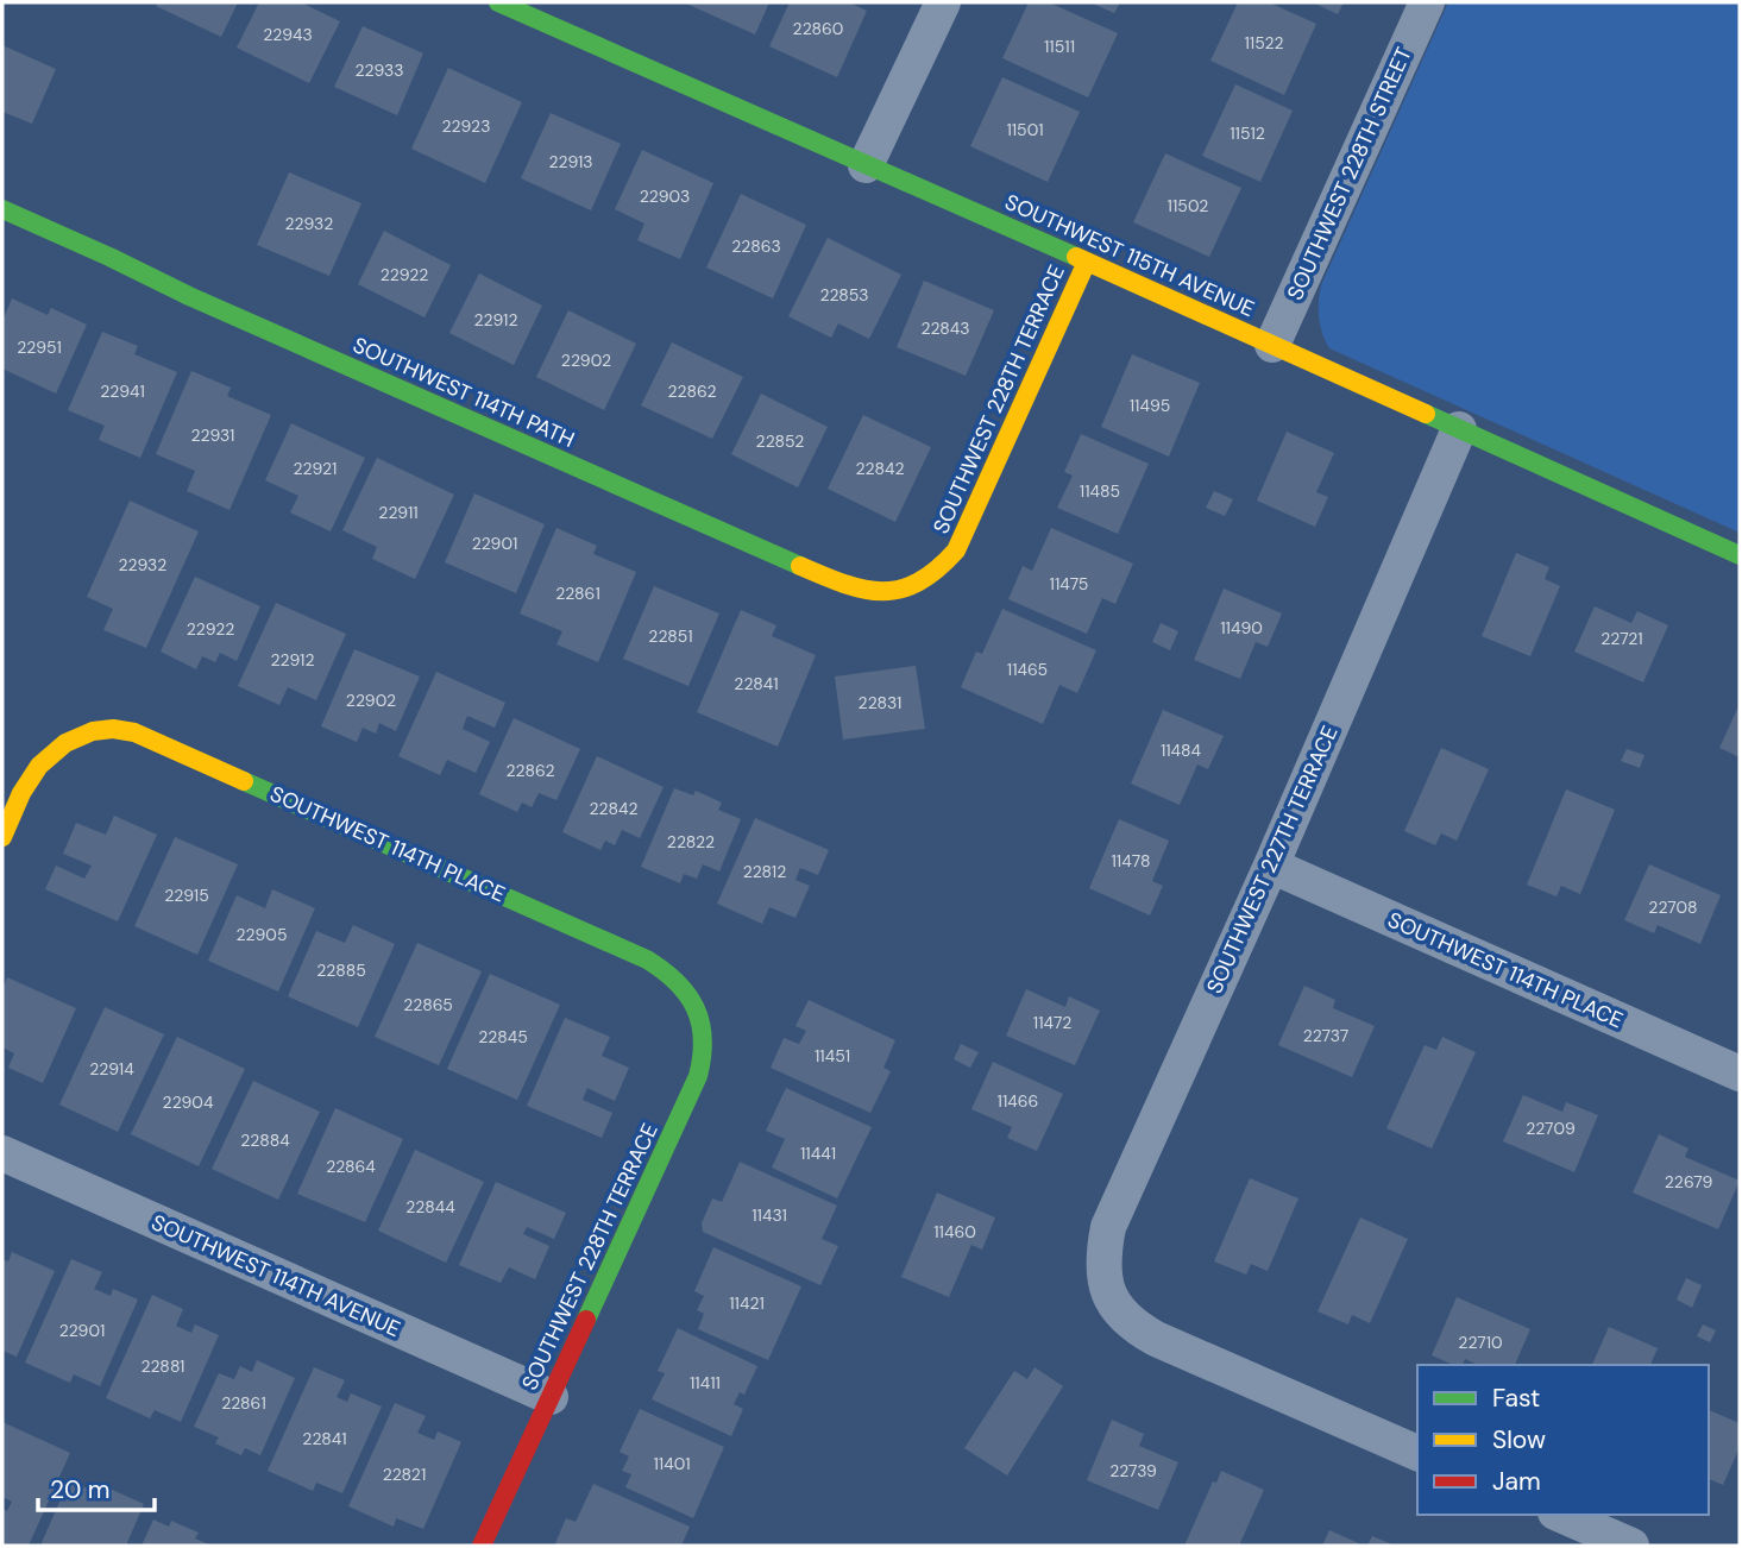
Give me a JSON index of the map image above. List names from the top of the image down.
{
  "streets": {
    "street": [
      "SOUTHWEST 228TH STREET",
      "SOUTHWEST 115TH AVENUE",
      "SOUTHWEST 114TH PATH",
      "SOUTHWEST 228TH TERRACE",
      "SOUTHWEST 114TH PLACE",
      "SOUTHWEST 227TH TERRACE",
      "SOUTHWEST 114TH AVENUE"
    ]
  },
  "crossings": [
    ["SOUTHWEST 228TH STREET", "SOUTHWEST 115TH AVENUE"],
    ["SOUTHWEST 115TH AVENUE", "SOUTHWEST 228TH TERRACE"],
    ["SOUTHWEST 115TH AVENUE", "SOUTHWEST 227TH TERRACE"],
    ["SOUTHWEST 114TH PATH", "SOUTHWEST 228TH TERRACE"],
    ["SOUTHWEST 228TH TERRACE", "SOUTHWEST 114TH PLACE"],
    ["SOUTHWEST 228TH TERRACE", "SOUTHWEST 114TH AVENUE"],
    ["SOUTHWEST 114TH PLACE", "SOUTHWEST 227TH TERRACE"]
  ],
  "house_numbers": [
    "22860",
    "22943",
    "11522",
    "11511",
    "22933",
    "22923",
    "11501",
    "11512",
    "22913",
    "22903",
    "11502",
    "22932",
    "22863",
    "22922",
    "22853",
    "22912",
    "22843",
    "22951",
    "22902",
    "22941",
    "22862",
    "11495",
    "22931",
    "22852",
    "22921",
    "22842",
    "11485",
    "22911",
    "22901",
    "22932",
    "11475",
    "22861",
    "11490",
    "22922",
    "22851",
    "22721",
    "22912",
    "11465",
    "22841",
    "22902",
    "22831",
    "11484",
    "22862",
    "22842",
    "22822",
    "11478",
    "22812",
    "22915",
    "22708",
    "22905",
    "22885",
    "22865",
    "11472",
    "22737",
    "22845",
    "11451",
    "22914",
    "11466",
    "22904",
    "22709",
    "22884",
    "11441",
    "22864",
    "22679",
    "22844",
    "11431",
    "11460",
    "11421",
    "22901",
    "22710",
    "22881",
    "11411",
    "22861",
    "22841",
    "11401",
    "22739",
    "22821"
  ],
  "legend": ["Fast", "Slow", "Jam"],
  "scale_bar": "20 m"
}
